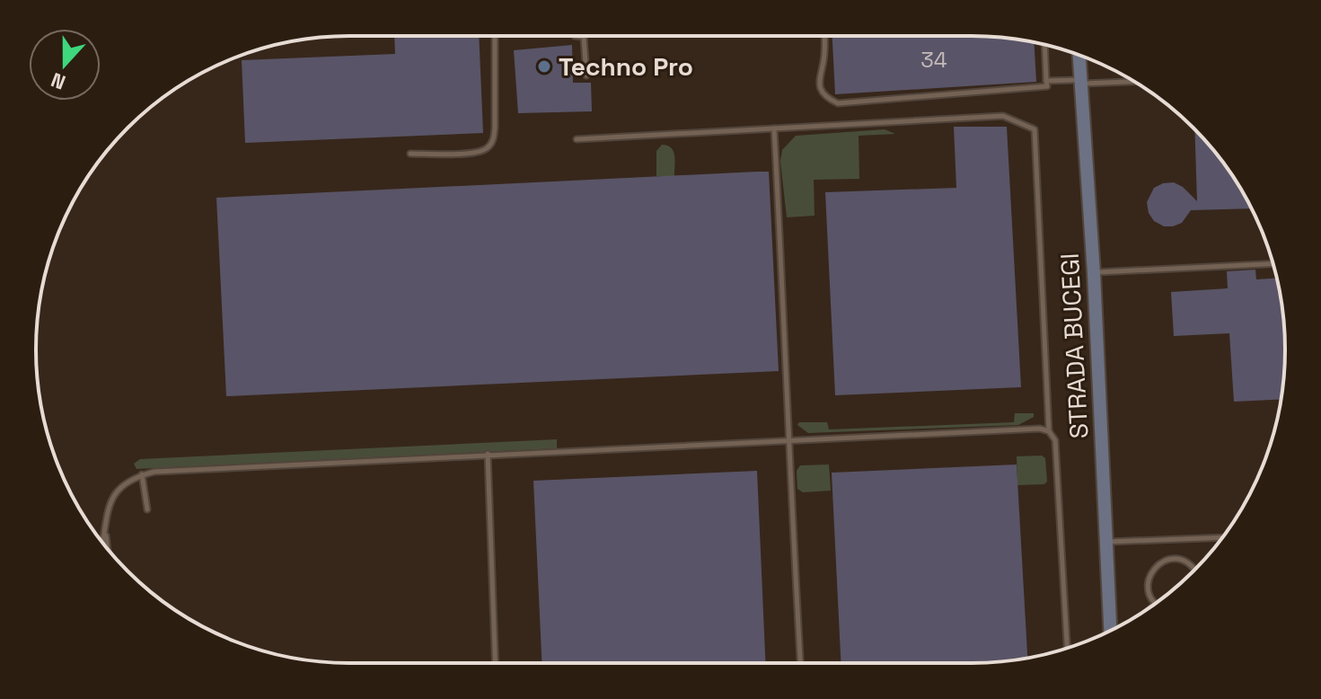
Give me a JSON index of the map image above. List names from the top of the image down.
{
  "streets": {
    "street": ["STRADA BUCEGI"]
  },
  "places": ["Techno Pro"],
  "house_numbers": ["34"],
  "north": "bottom"
}
